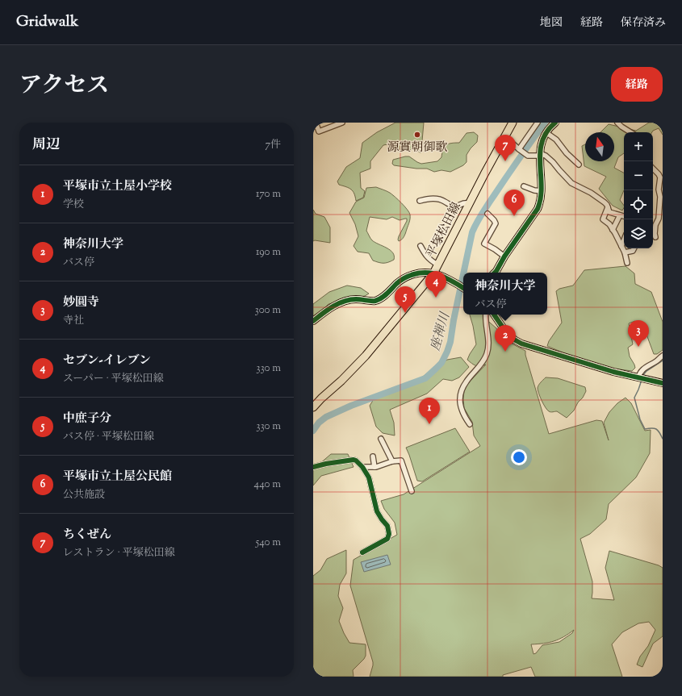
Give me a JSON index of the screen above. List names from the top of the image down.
{
  "streets": {
    "main road": ["平塚松田線"]
  },
  "water": ["座禅川"],
  "places": ["源實朝御歌"],
  "north": "top",
  "page": {
    "header": "Gridwalk",
    "nav": ["地図", "経路", "保存済み"],
    "title": "アクセス",
    "buttons": "経路",
    "heading": ["周辺", "7件"],
    "map_buttons": ["+", "−"],
    "pins": [
      "7",
      "6",
      "4",
      "5",
      "3",
      "2",
      "1"
    ],
    "list": [
      {
        "mark": "1",
        "name": "平塚市立土屋小学校",
        "note": "学校",
        "value": "170 m"
      },
      {
        "mark": "2",
        "name": "神奈川大学",
        "note": "バス停",
        "value": "190 m"
      },
      {
        "mark": "3",
        "name": "妙圓寺",
        "note": "寺社",
        "value": "300 m"
      },
      {
        "mark": "4",
        "name": "セブン-イレブン",
        "note": "スーパー · 平塚松田線",
        "value": "330 m"
      },
      {
        "mark": "5",
        "name": "中庶子分",
        "note": "バス停 · 平塚松田線",
        "value": "330 m"
      },
      {
        "mark": "6",
        "name": "平塚市立土屋公民館",
        "note": "公共施設",
        "value": "440 m"
      },
      {
        "mark": "7",
        "name": "ちくぜん",
        "note": "レストラン · 平塚松田線",
        "value": "540 m"
      }
    ],
    "popup": ["神奈川大学", "バス停"]
  }
}
